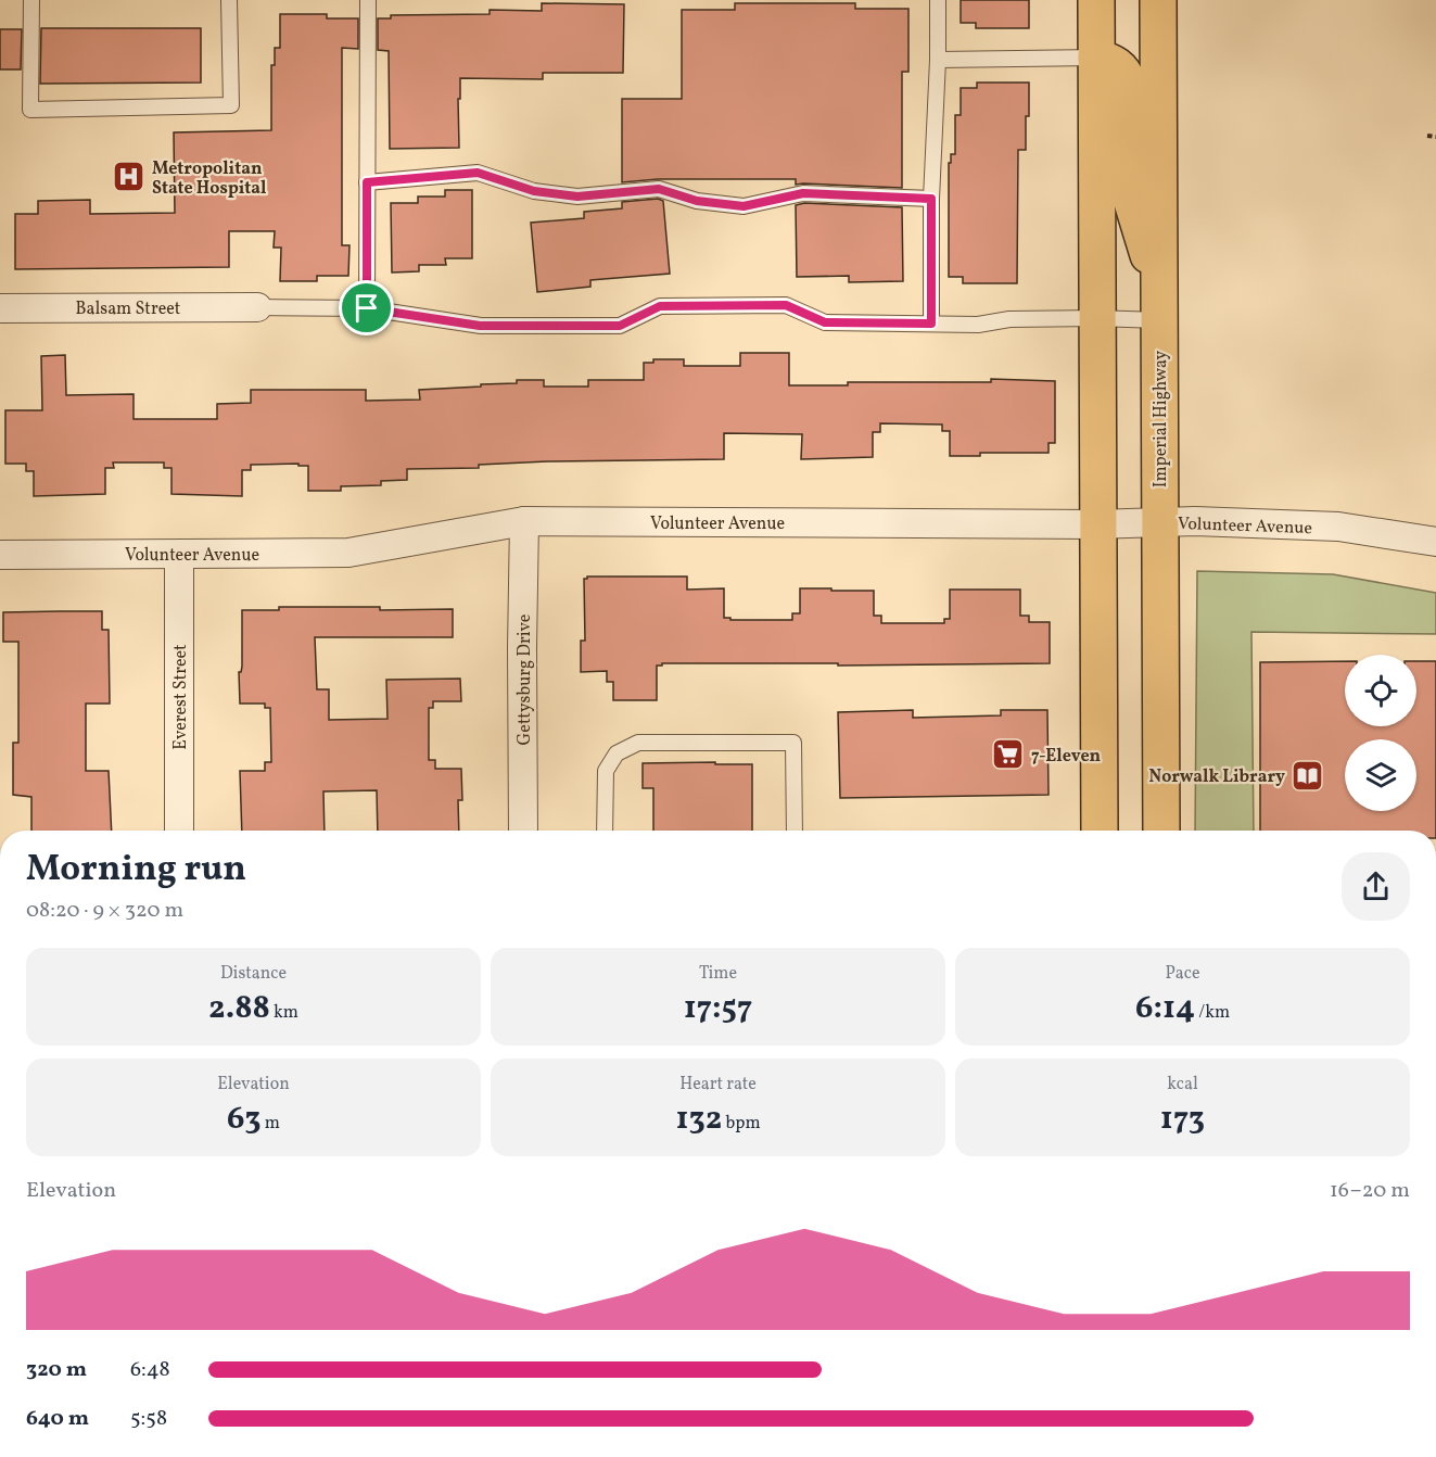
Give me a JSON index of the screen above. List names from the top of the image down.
{
  "streets": {
    "main road": ["Imperial Highway"],
    "street": [
      "Balsam Street",
      "Volunteer Avenue",
      "Gettysburg Drive",
      "Everest Street"
    ]
  },
  "crossings": [
    ["Imperial Highway", "Volunteer Avenue"],
    ["Volunteer Avenue", "Gettysburg Drive"],
    ["Volunteer Avenue", "Everest Street"]
  ],
  "places": {
    "hospital": ["Metropolitan State Hospital"],
    "supermarket": ["7-Eleven"],
    "library": ["Norwalk Library"]
  },
  "page": {
    "heading": ["Morning run", "08:20 · 9 × 320 m"],
    "stats": [
      ["Distance", "2.88 km"],
      ["Time", "17:57"],
      ["Pace", "6:14 /km"],
      ["Elevation", "63 m"],
      ["Heart rate", "132 bpm"],
      ["kcal", "173"]
    ],
    "chart": ["Elevation", "16–20 m"],
    "list": [
      {
        "name": "320 m",
        "note": "6:48"
      },
      {
        "name": "640 m",
        "note": "5:58"
      }
    ]
  }
}
